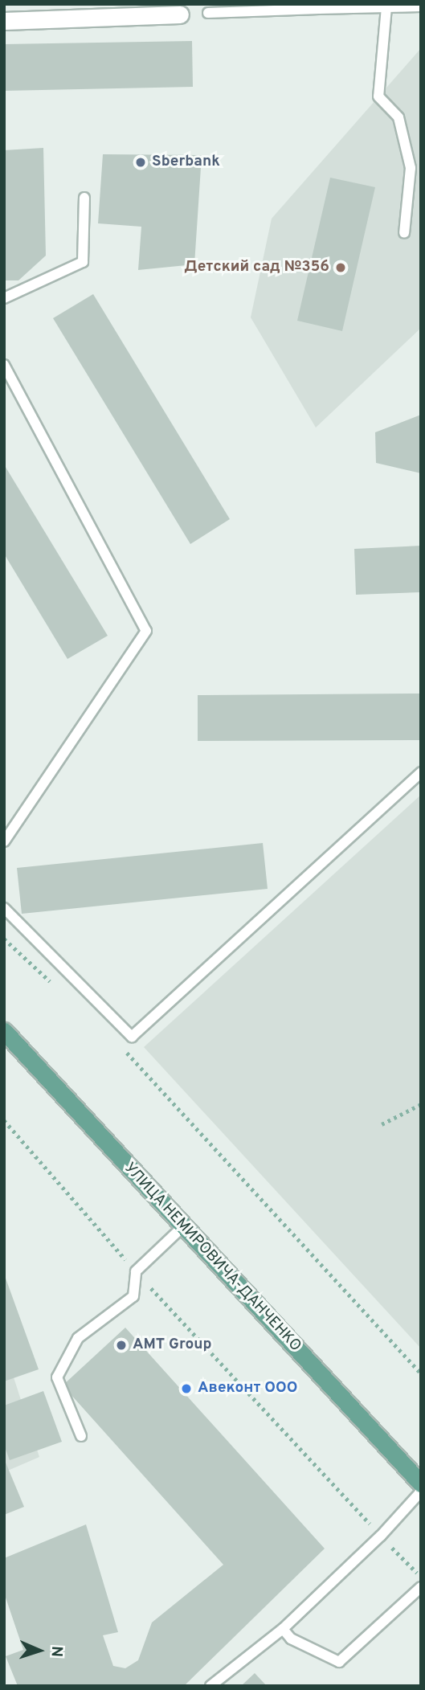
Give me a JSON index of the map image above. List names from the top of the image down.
{
  "streets": {
    "main road": ["УЛИЦА НЕМИРОВИЧА-ДАНЧЕНКО"]
  },
  "places": [
    "Sberbank",
    "Детский сад №356",
    "АМТ Group",
    "Авеконт ООО"
  ],
  "north": "right"
}
